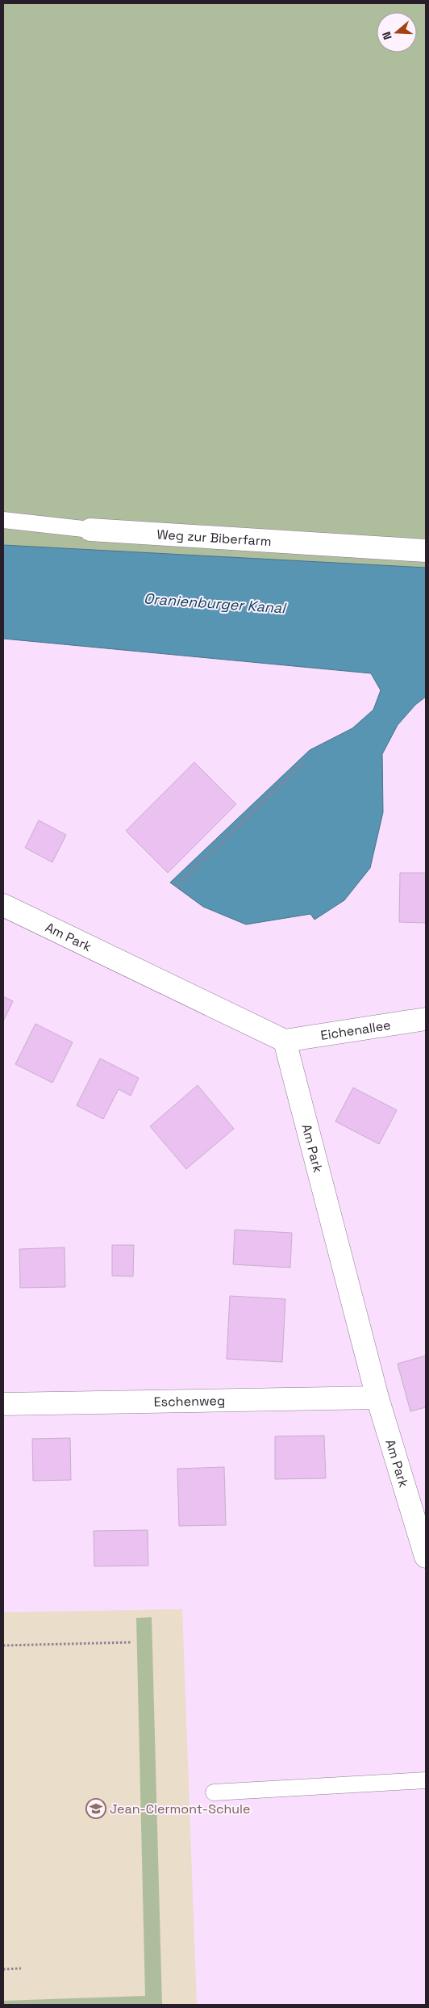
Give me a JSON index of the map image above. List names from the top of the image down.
{
  "streets": {
    "street": [
      "Weg zur Biberfarm",
      "Am Park",
      "Eichenallee",
      "Eschenweg"
    ]
  },
  "crossings": [
    ["Am Park", "Eichenallee"],
    ["Am Park", "Eschenweg"]
  ],
  "water": ["Oranienburger Kanal"],
  "places": {
    "school or university": ["Jean-Clermont-Schule"]
  },
  "north": "left"
}
